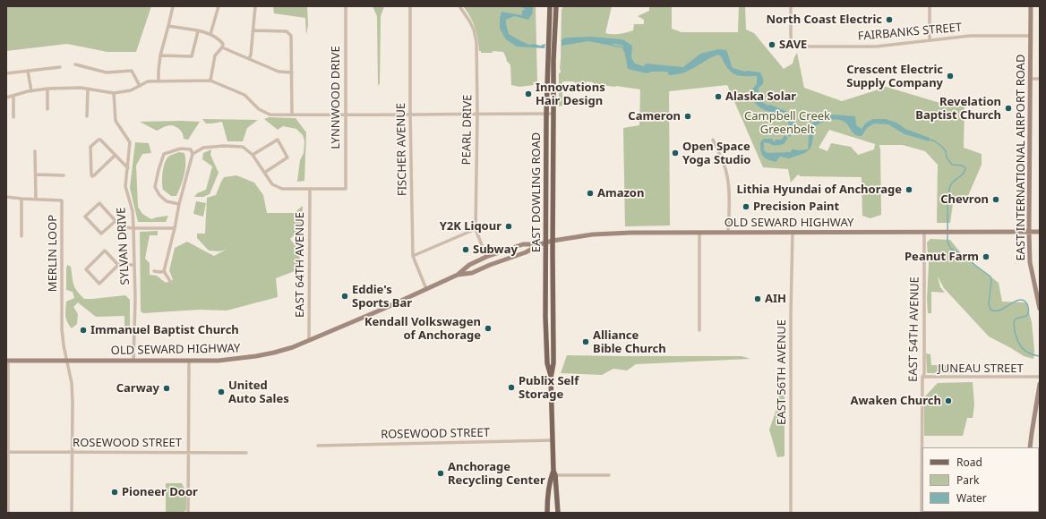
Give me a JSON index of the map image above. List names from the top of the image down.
{
  "streets": {
    "main road": ["EAST INTERNATIONAL AIRPORT ROAD", "EAST DOWLING ROAD", "OLD SEWARD HIGHWAY"],
    "street": [
      "FAIRBANKS STREET",
      "LYNNWOOD DRIVE",
      "PEARL DRIVE",
      "FISCHER AVENUE",
      "SYLVAN DRIVE",
      "MERLIN LOOP",
      "EAST 64TH AVENUE",
      "EAST 54TH AVENUE",
      "JUNEAU STREET",
      "EAST 56TH AVENUE",
      "ROSEWOOD STREET"
    ]
  },
  "crossings": [
    ["FAIRBANKS STREET", "EAST INTERNATIONAL AIRPORT ROAD"],
    ["LYNNWOOD DRIVE", "EAST 64TH AVENUE"],
    ["PEARL DRIVE", "OLD SEWARD HIGHWAY"],
    ["FISCHER AVENUE", "OLD SEWARD HIGHWAY"],
    ["EAST INTERNATIONAL AIRPORT ROAD", "OLD SEWARD HIGHWAY"],
    ["EAST DOWLING ROAD", "OLD SEWARD HIGHWAY"],
    ["EAST DOWLING ROAD", "ROSEWOOD STREET"],
    ["OLD SEWARD HIGHWAY", "SYLVAN DRIVE"],
    ["OLD SEWARD HIGHWAY", "MERLIN LOOP"],
    ["OLD SEWARD HIGHWAY", "EAST 64TH AVENUE"],
    ["OLD SEWARD HIGHWAY", "EAST 54TH AVENUE"],
    ["OLD SEWARD HIGHWAY", "EAST 56TH AVENUE"],
    ["EAST 54TH AVENUE", "JUNEAU STREET"]
  ],
  "parks": ["Campbell Creek Greenbelt"],
  "places": [
    "North Coast Electric",
    "SAVE",
    "Crescent Electric Supply Company",
    "Innovations Hair Design",
    "Alaska Solar",
    "Revelation Baptist Church",
    "Cameron",
    "Open Space Yoga Studio",
    "Lithia Hyundai of Anchorage",
    "Amazon",
    "Chevron",
    "Precision Paint",
    "Y2K Liqour",
    "Subway",
    "Peanut Farm",
    "Eddie's Sports Bar",
    "AIH",
    "Kendall Volkswagen of Anchorage",
    "Immanuel Baptist Church",
    "Alliance Bible Church",
    "Publix Self Storage",
    "Carway",
    "United Auto Sales",
    "Awaken Church",
    "Anchorage Recycling Center",
    "Pioneer Door"
  ],
  "legend": ["Road", "Park", "Water"]
}
